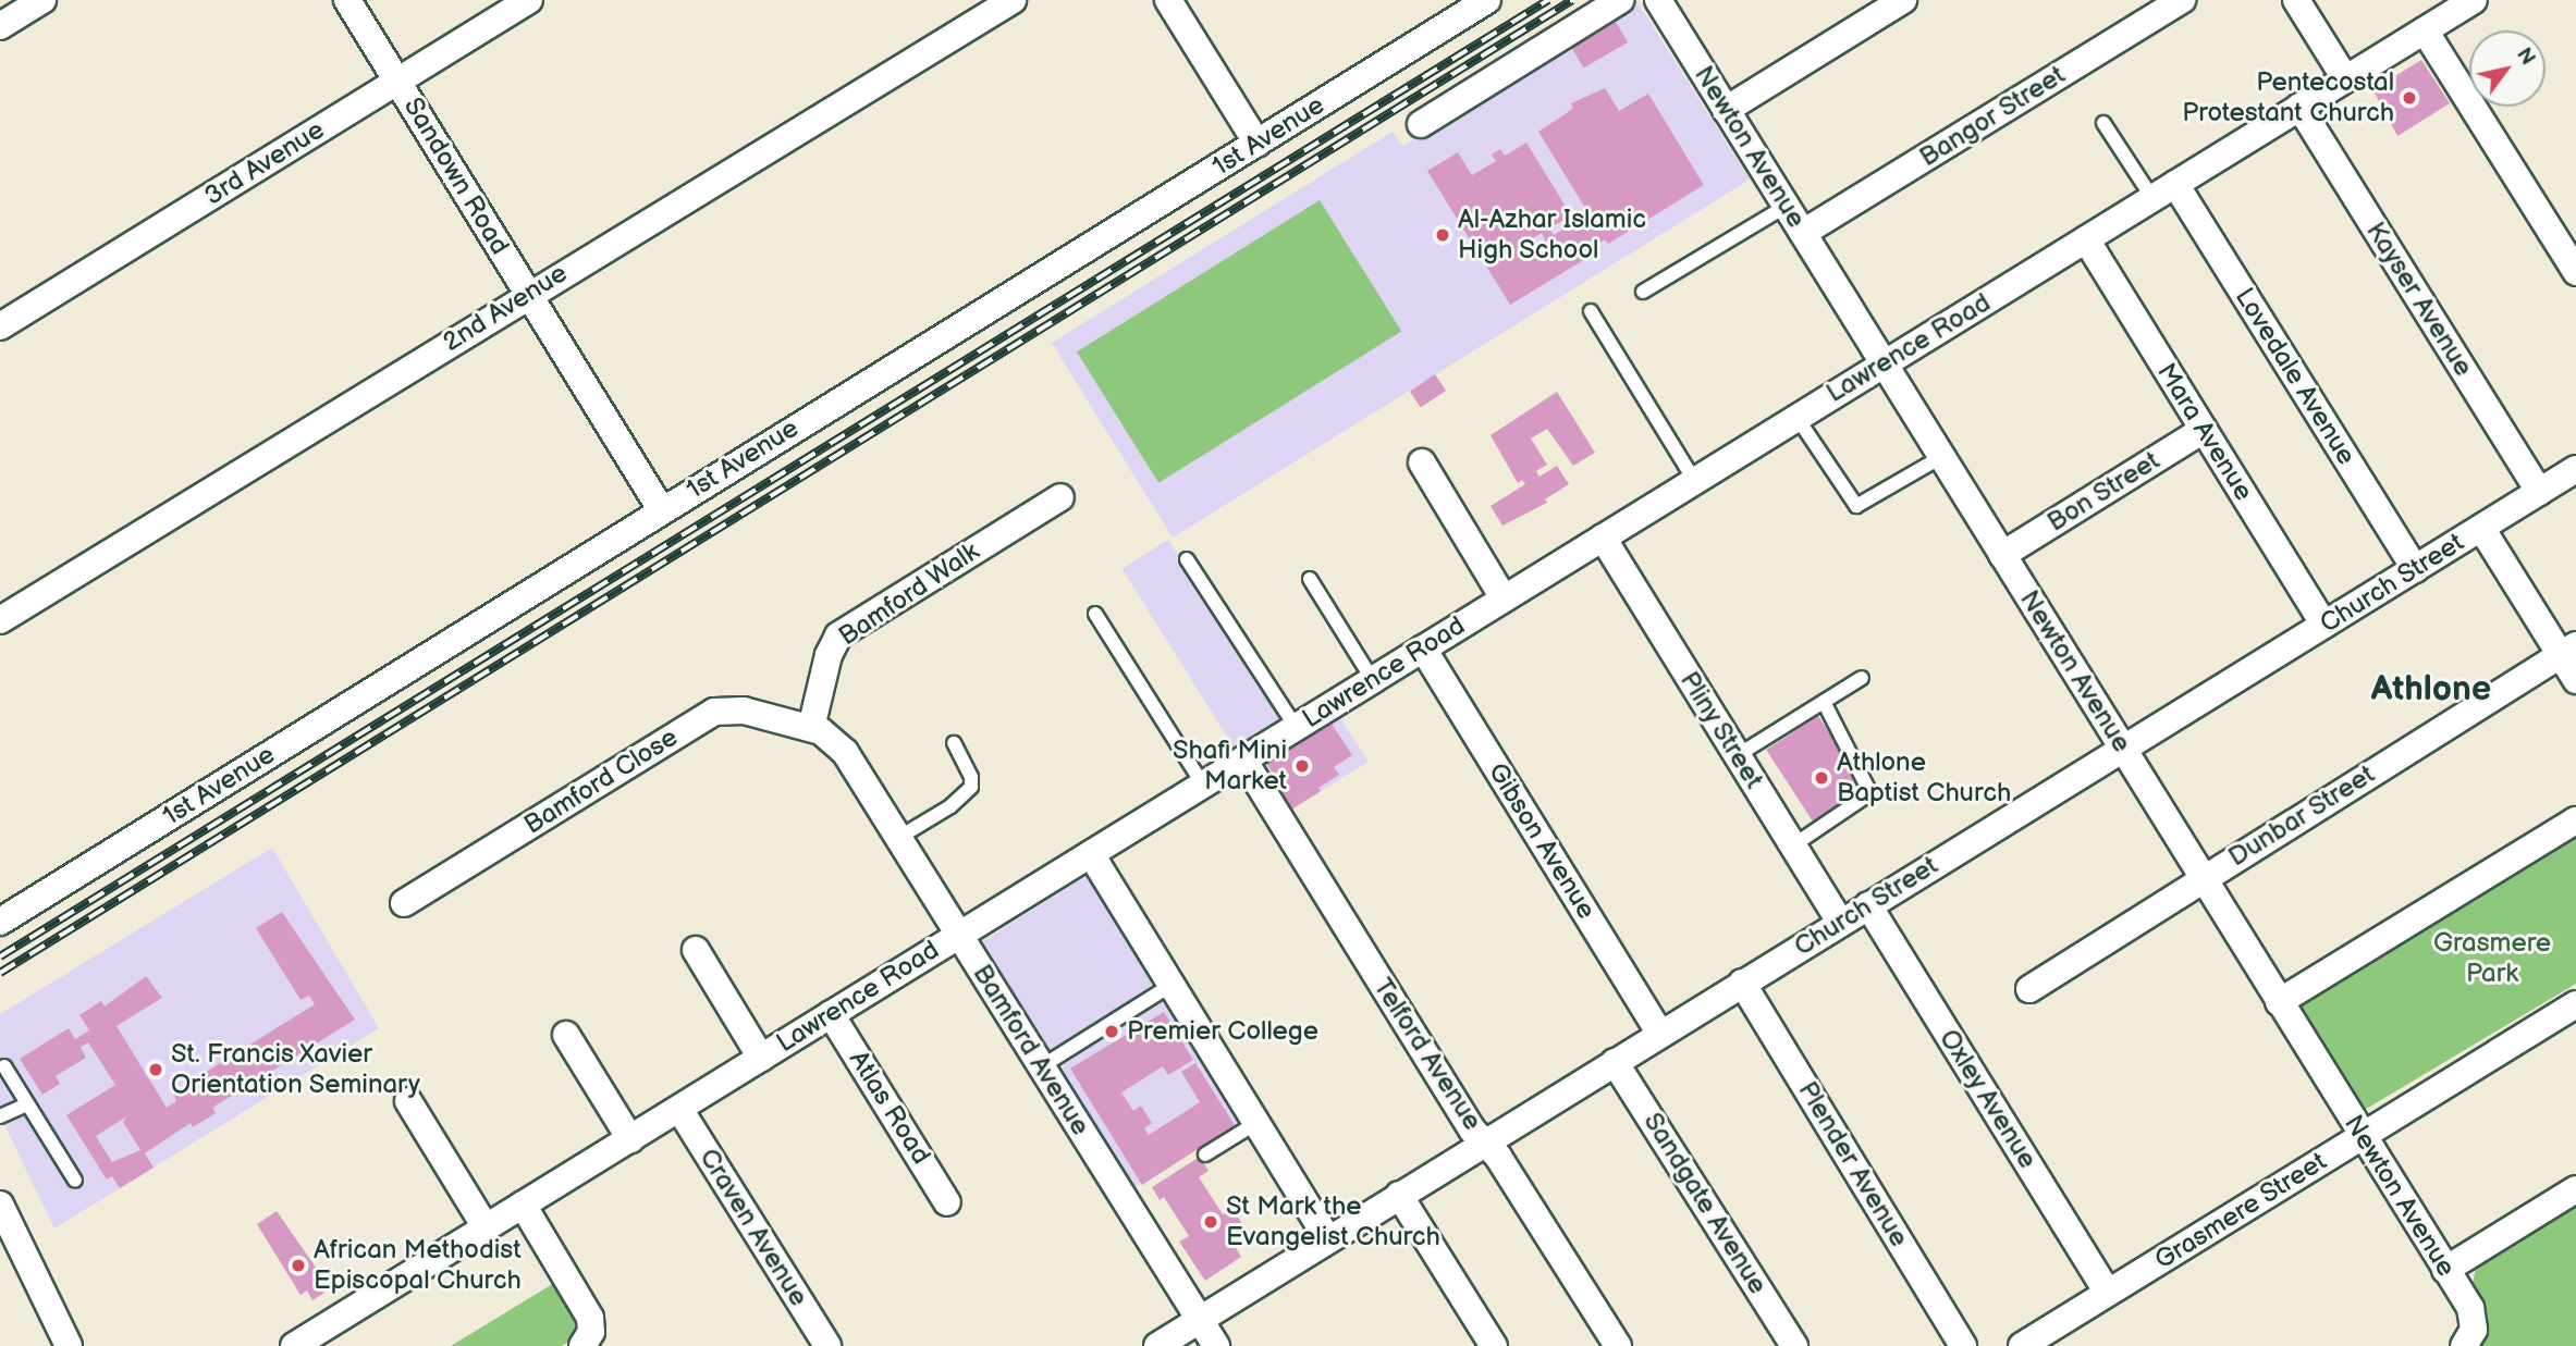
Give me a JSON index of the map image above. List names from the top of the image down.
{
  "streets": {
    "street": [
      "Bangor Street",
      "1st Avenue",
      "Newton Avenue",
      "3rd Avenue",
      "Sandown Road",
      "Kayser Avenue",
      "2nd Avenue",
      "Lawrence Road",
      "Lovedale Avenue",
      "Mara Avenue",
      "Bon Street",
      "Church Street",
      "Bamford Walk",
      "Pliny Street",
      "Bamford Close",
      "Dunbar Street",
      "Gibson Avenue",
      "Bamford Avenue",
      "Telford Avenue",
      "Oxley Avenue",
      "Atlas Road",
      "Plender Avenue",
      "Sandgate Avenue",
      "Grasmere Street",
      "Craven Avenue"
    ]
  },
  "crossings": [
    ["Bangor Street", "Newton Avenue"],
    ["1st Avenue", "Sandown Road"],
    ["Newton Avenue", "Lawrence Road"],
    ["Newton Avenue", "Bon Street"],
    ["Newton Avenue", "Church Street"],
    ["Newton Avenue", "Dunbar Street"],
    ["Newton Avenue", "Grasmere Street"],
    ["3rd Avenue", "Sandown Road"],
    ["Sandown Road", "2nd Avenue"],
    ["Kayser Avenue", "Lawrence Road"],
    ["Kayser Avenue", "Church Street"],
    ["Lawrence Road", "Lovedale Avenue"],
    ["Lawrence Road", "Mara Avenue"],
    ["Lawrence Road", "Pliny Street"],
    ["Lawrence Road", "Gibson Avenue"],
    ["Lawrence Road", "Bamford Avenue"],
    ["Lawrence Road", "Telford Avenue"],
    ["Lawrence Road", "Atlas Road"],
    ["Lawrence Road", "Craven Avenue"],
    ["Lovedale Avenue", "Church Street"],
    ["Mara Avenue", "Bon Street"],
    ["Mara Avenue", "Church Street"],
    ["Church Street", "Pliny Street"],
    ["Church Street", "Gibson Avenue"],
    ["Church Street", "Bamford Avenue"],
    ["Church Street", "Telford Avenue"],
    ["Church Street", "Oxley Avenue"],
    ["Church Street", "Plender Avenue"],
    ["Church Street", "Sandgate Avenue"],
    ["Bamford Walk", "Bamford Close"],
    ["Bamford Walk", "Bamford Avenue"],
    ["Bamford Close", "Bamford Avenue"],
    ["Oxley Avenue", "Grasmere Street"]
  ],
  "districts": ["Athlone"],
  "parks": ["Grasmere Park"],
  "places": [
    "Pentecostal Protestant Church",
    "Al-Azhar Islamic High School",
    "Shafi Mini Market",
    "Athlone Baptist Church",
    "Premier College",
    "St. Francis Xavier Orientation Seminary",
    "St Mark the Evangelist Church",
    "African Methodist Episcopal Church"
  ],
  "north": "top right"
}
